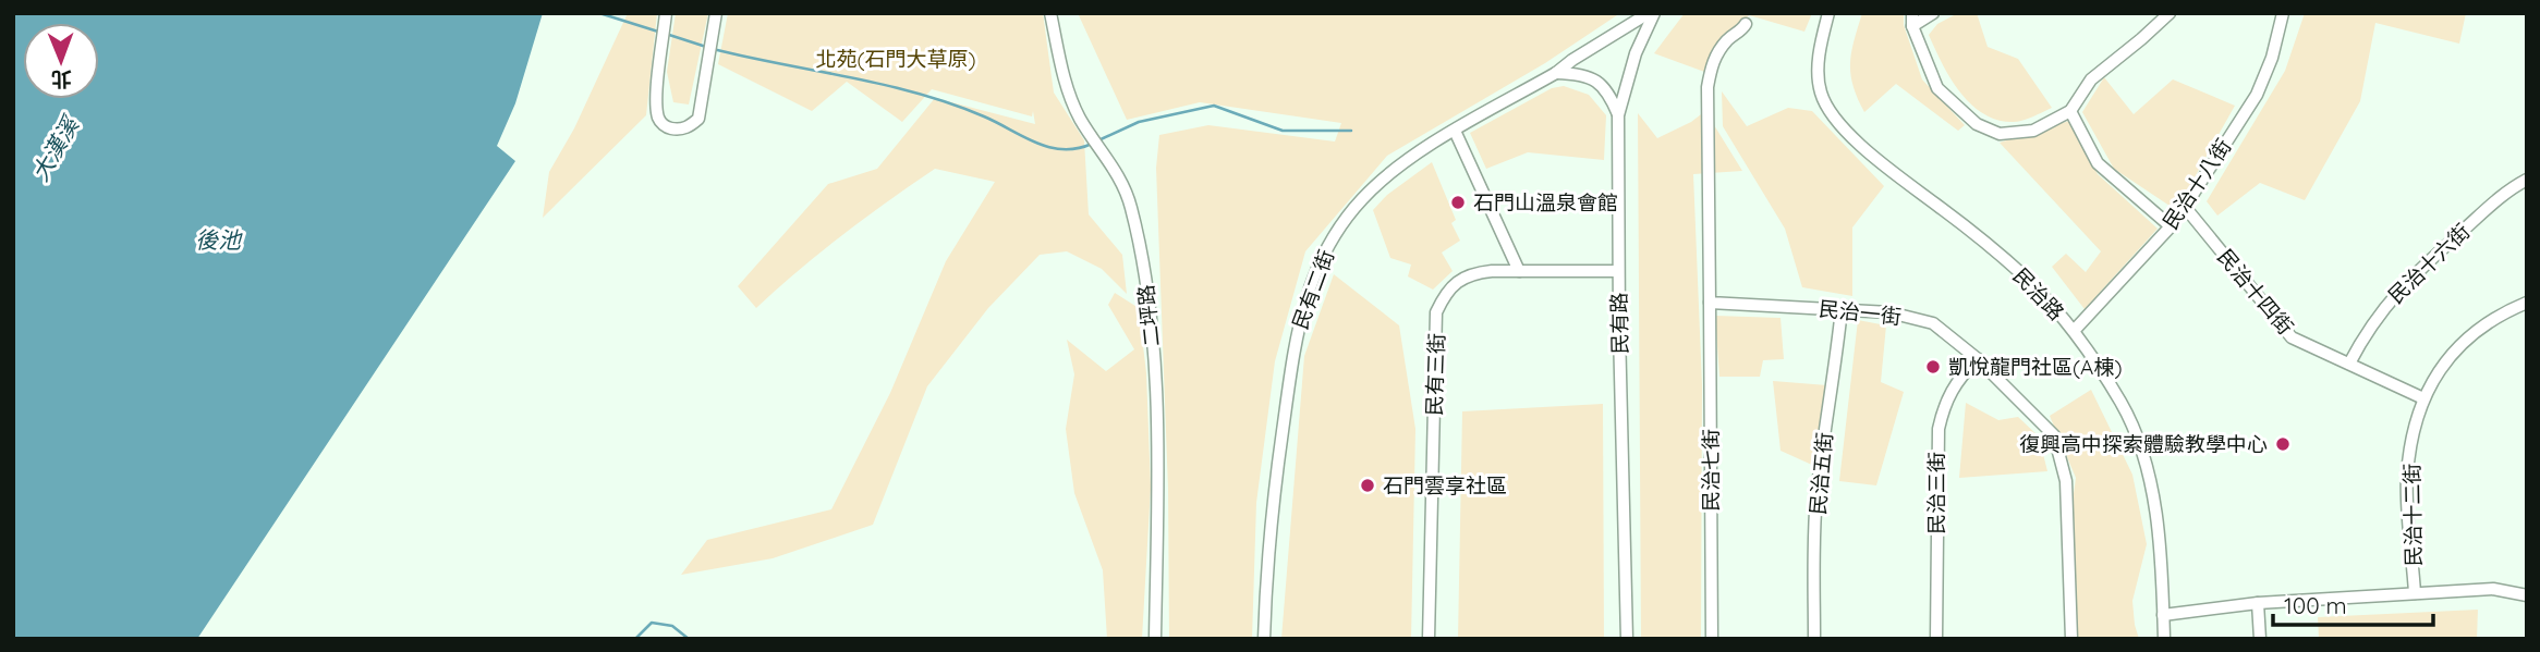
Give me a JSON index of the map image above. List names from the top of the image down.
{
  "streets": {
    "street": [
      "民治十八街",
      "民治十六街",
      "民有二街",
      "民治十四街",
      "民治路",
      "民治一街",
      "二坪路",
      "民有路",
      "民有三街",
      "民治七街",
      "民治五街",
      "民治三街",
      "民治十二街"
    ]
  },
  "crossings": [
    ["民治十八街", "民治十四街"],
    ["民治十八街", "民治路"],
    ["民治十六街", "民治十四街"],
    ["民有二街", "民有路"],
    ["民治十四街", "民治十二街"],
    ["民治一街", "民治七街"],
    ["民治一街", "民治五街"],
    ["民治一街", "民治三街"],
    ["民有路", "民有三街"]
  ],
  "water": ["大漢溪", "後池"],
  "parks": ["北苑(石門大草原)"],
  "places": [
    "石門山溫泉會館",
    "凱悅龍門社區(A棟)",
    "復興高中探索體驗教學中心",
    "石門雲享社區"
  ],
  "scale_bar": "100 m",
  "north": "bottom"
}
